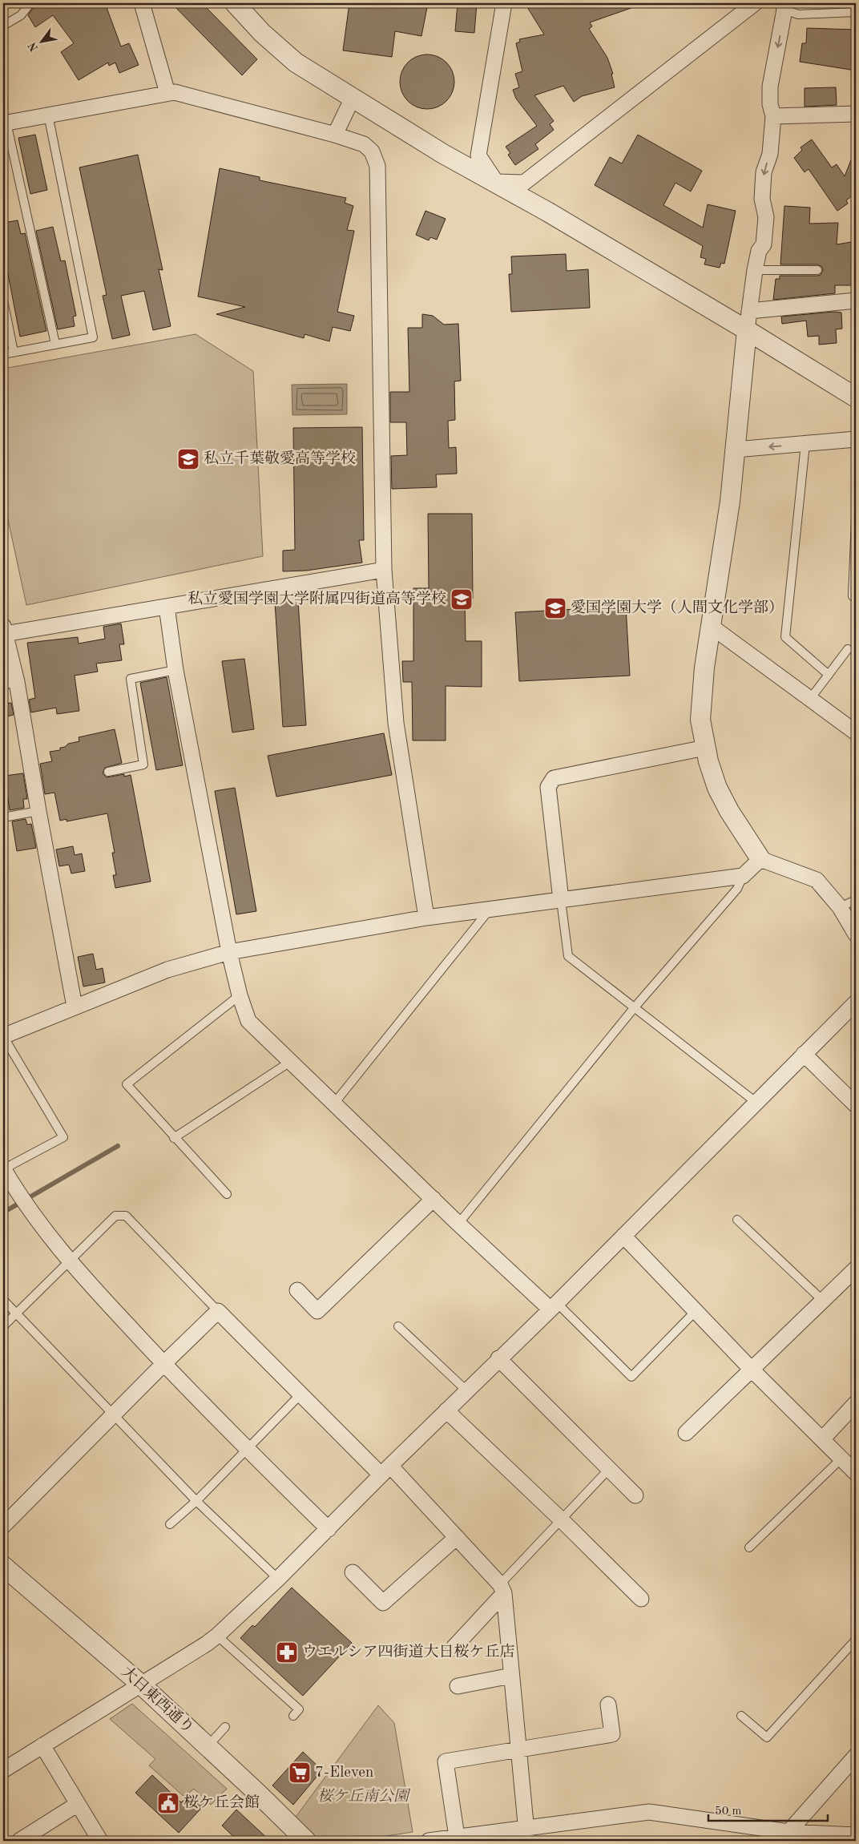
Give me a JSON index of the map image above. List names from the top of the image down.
{
  "streets": {
    "street": ["大日東西通り"]
  },
  "parks": ["桜ケ丘南公園"],
  "places": {
    "school or university": ["私立千葉敬愛高等学校", "私立愛国学園大学附属四街道高等学校", "愛国学園大学（人間文化学部）"],
    "pharmacy": ["ウエルシア四街道大日桜ケ丘店"],
    "supermarket": ["7-Eleven"],
    "public building": ["桜ケ丘会館"]
  },
  "scale_bar": "50 m",
  "north": "bottom left"
}
